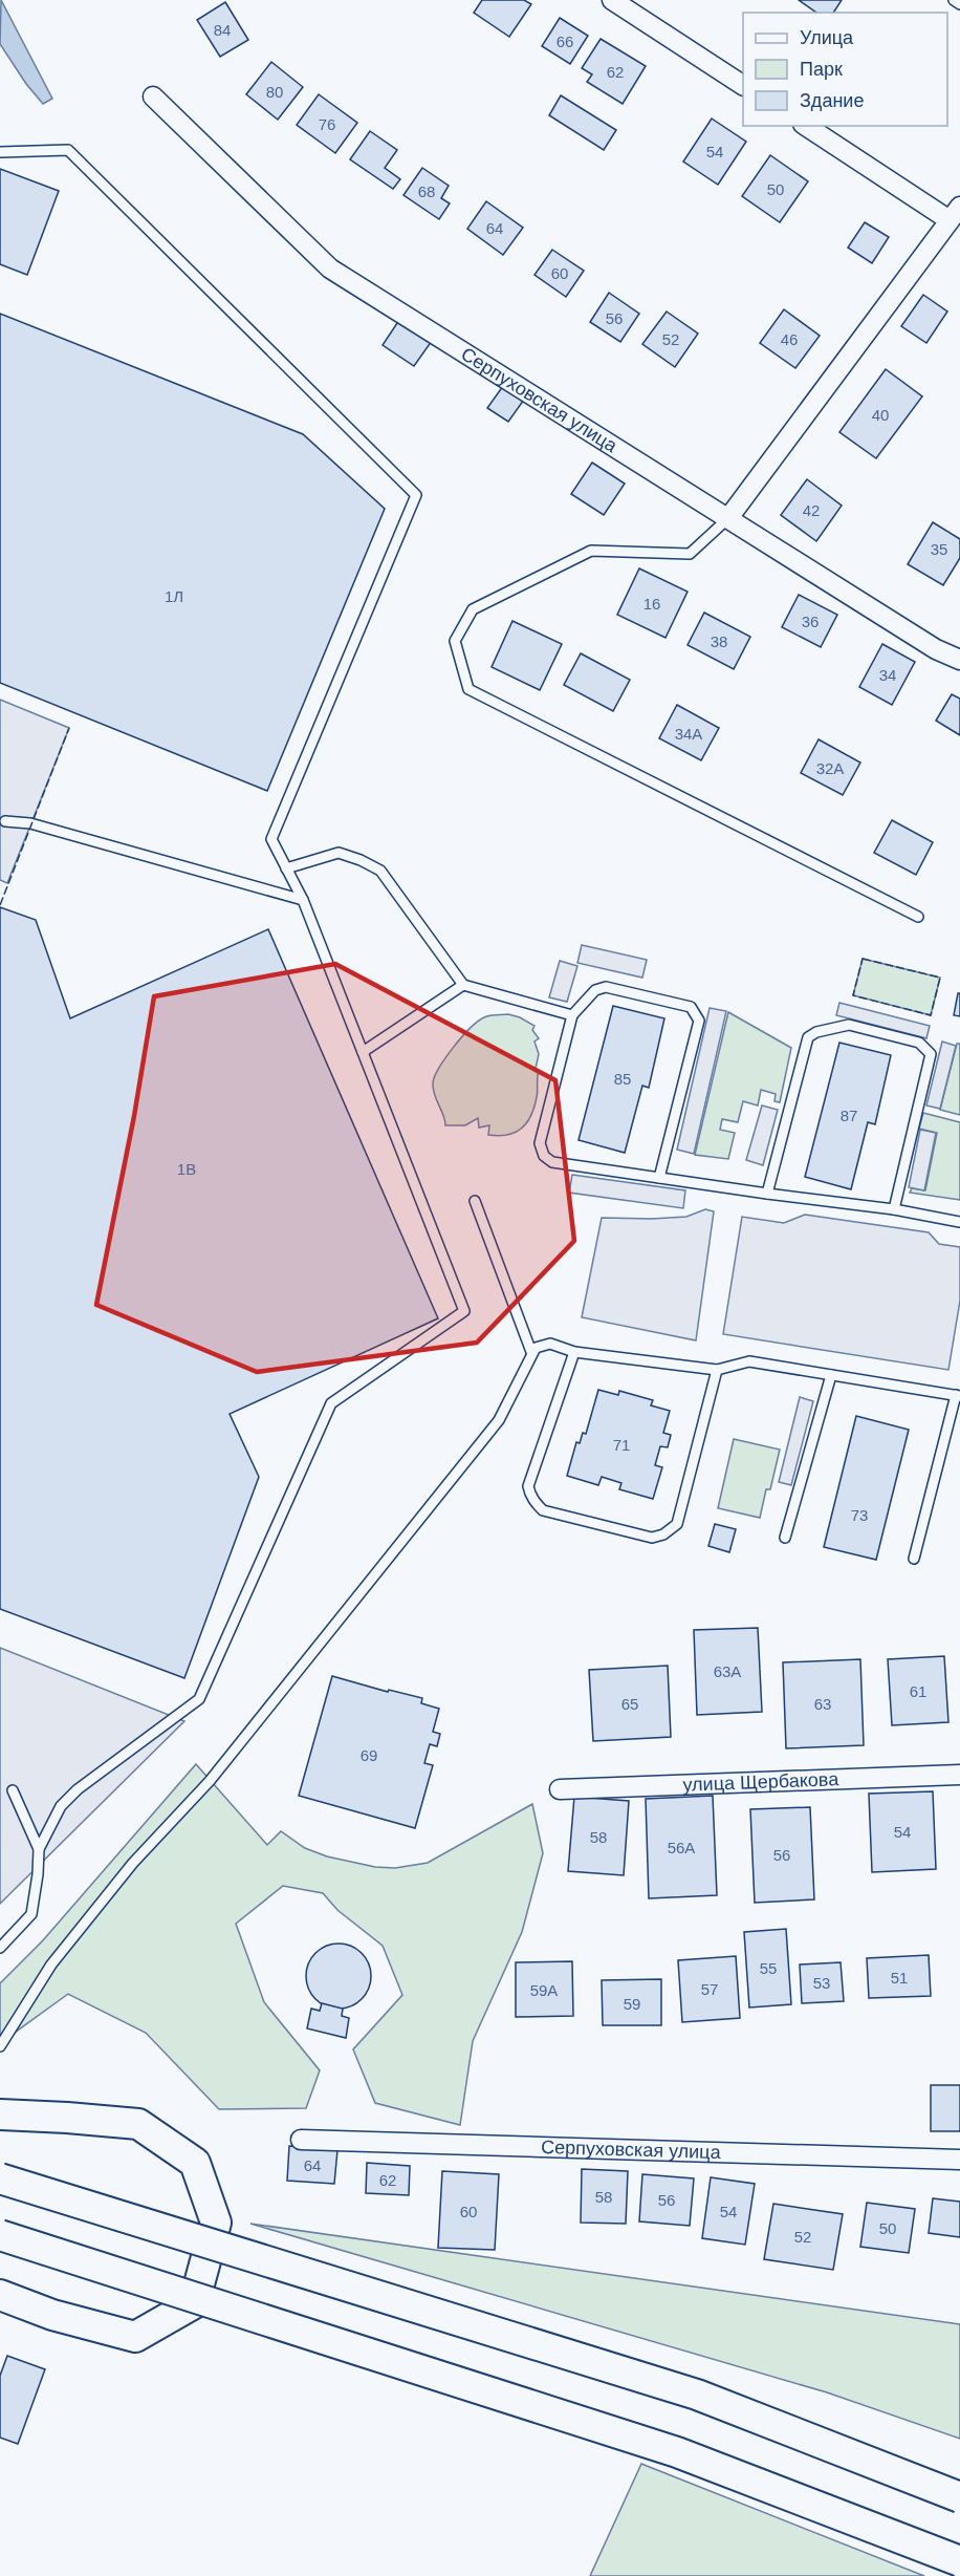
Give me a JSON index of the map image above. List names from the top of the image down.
{
  "streets": {
    "street": ["Серпуховская улица", "улица Щербакова"]
  },
  "house_numbers": [
    "84",
    "66",
    "62",
    "80",
    "76",
    "54",
    "50",
    "68",
    "64",
    "60",
    "56",
    "52",
    "46",
    "40",
    "42",
    "35",
    "1Л",
    "16",
    "36",
    "38",
    "34",
    "34А",
    "32А",
    "85",
    "87",
    "1В",
    "71",
    "73",
    "63А",
    "61",
    "65",
    "63",
    "69",
    "54",
    "58",
    "56А",
    "56",
    "55",
    "51",
    "53",
    "57",
    "59А",
    "59",
    "64",
    "62",
    "58",
    "56",
    "60",
    "54",
    "50",
    "52"
  ],
  "legend": ["Улица", "Парк", "Здание"]
}
